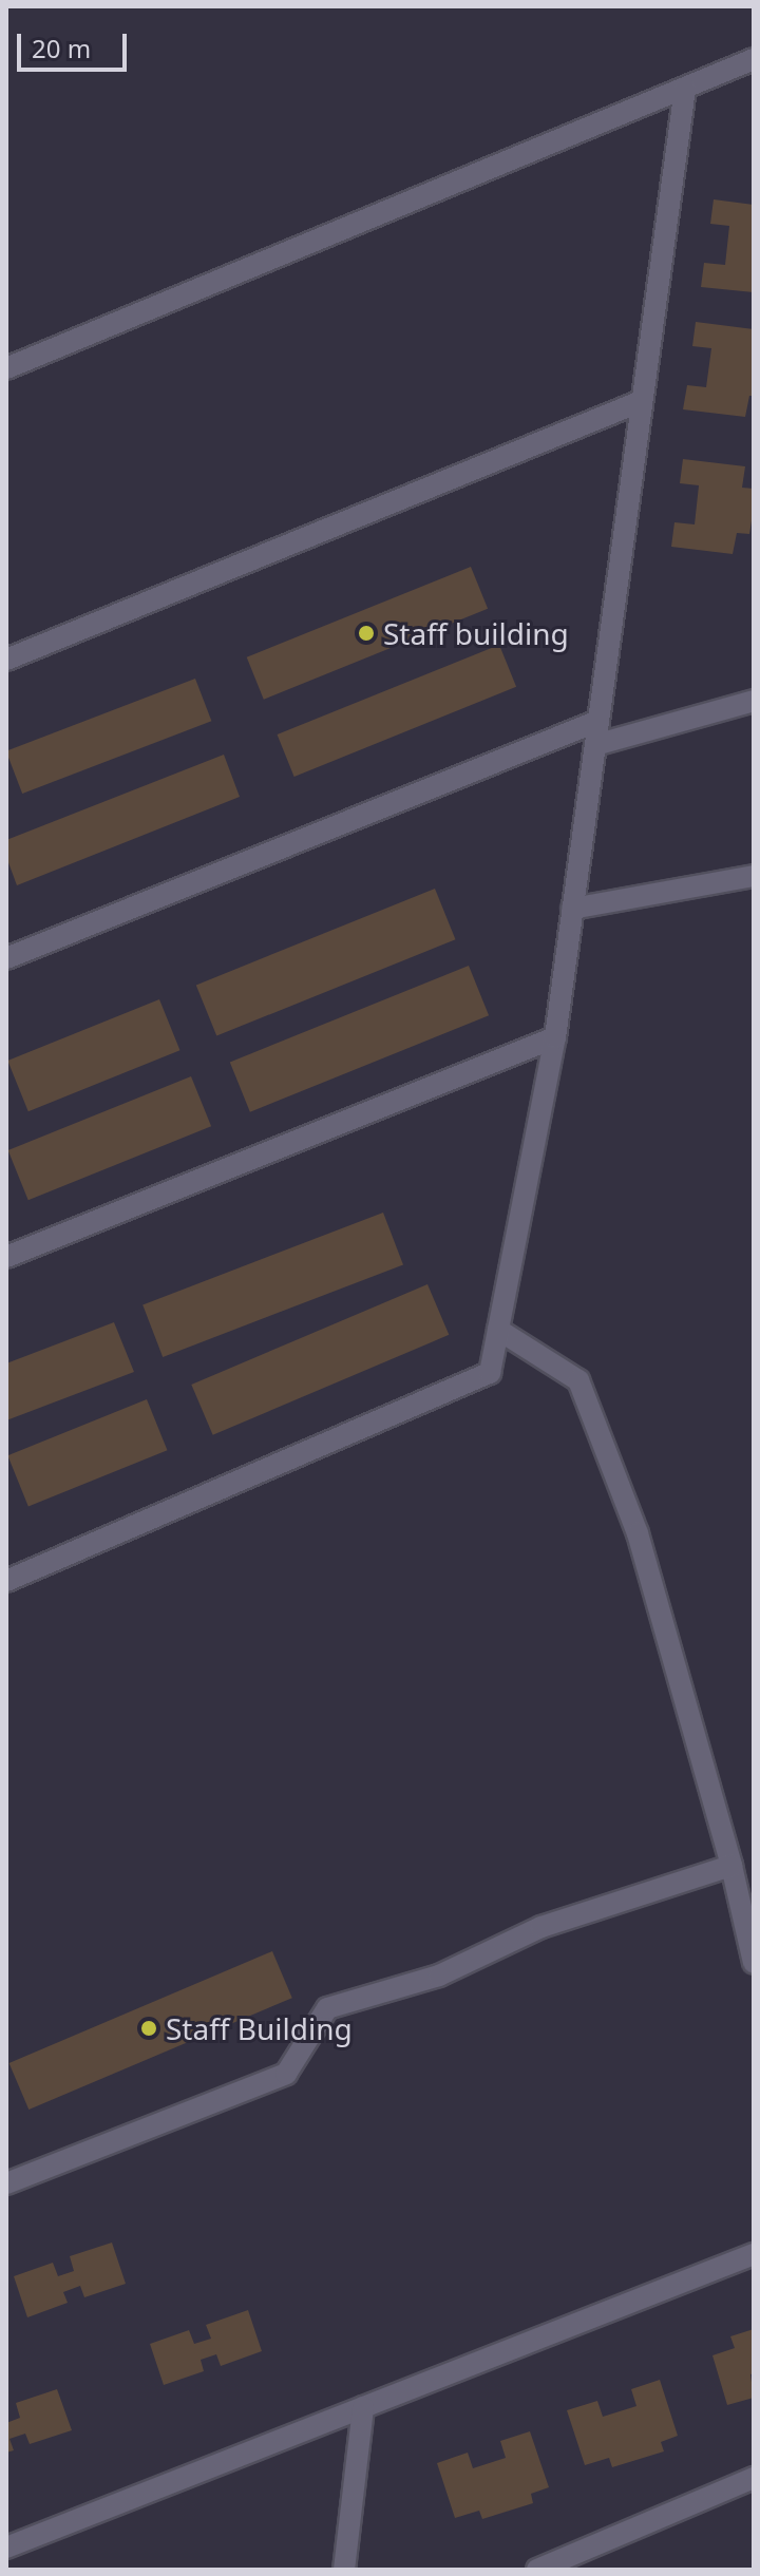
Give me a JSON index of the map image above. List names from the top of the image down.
{
  "places": ["Staff building", "Staff Building"],
  "scale_bar": "20 m"
}
